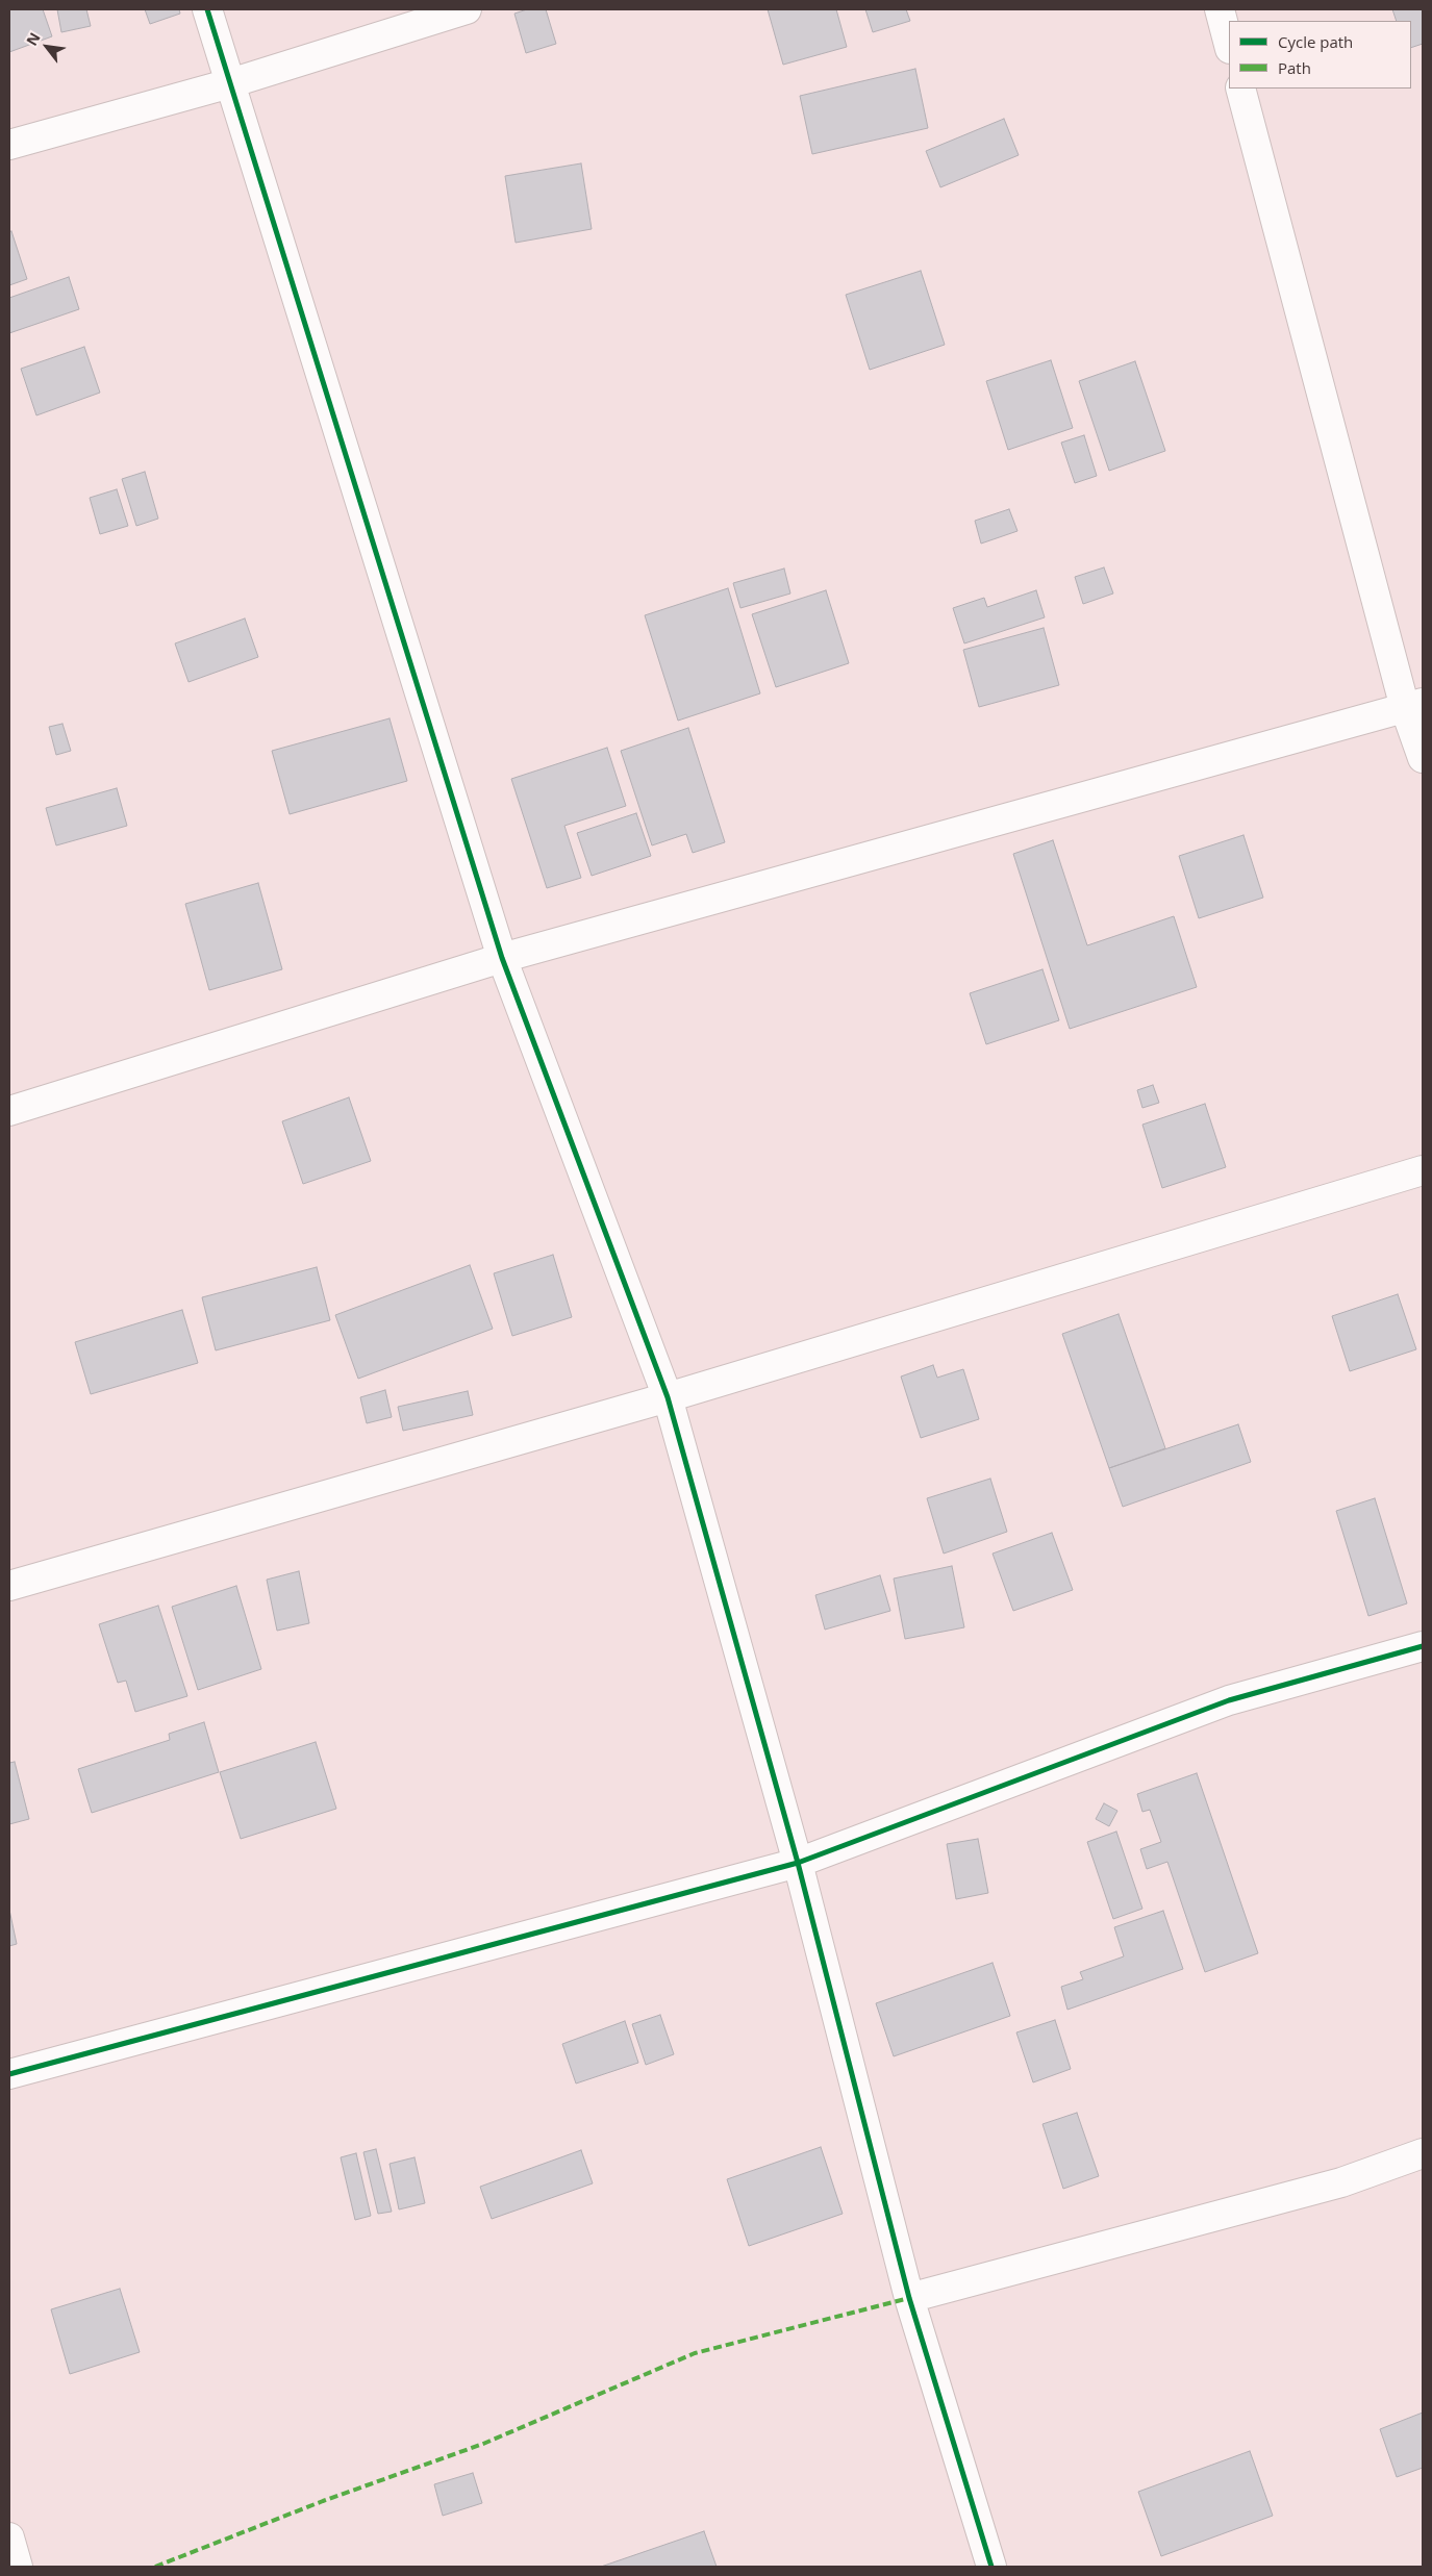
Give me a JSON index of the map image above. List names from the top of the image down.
{
  "legend": ["Cycle path", "Path"],
  "north": "top left"
}
